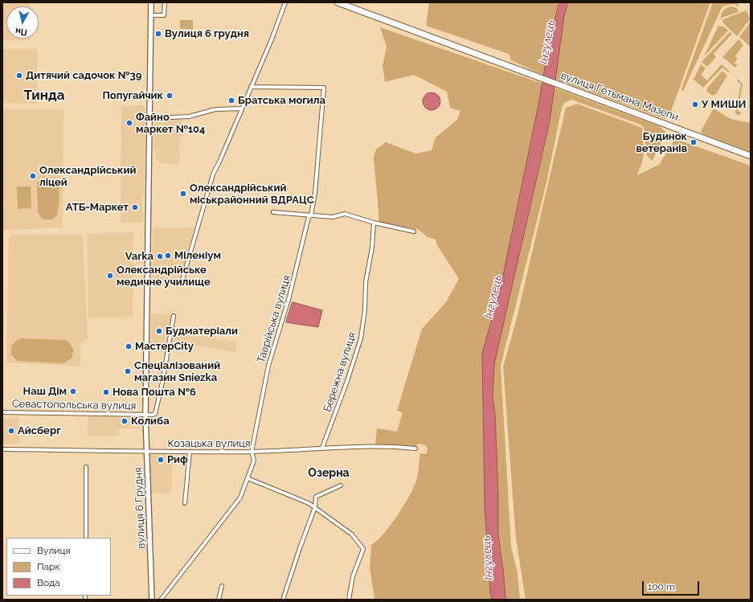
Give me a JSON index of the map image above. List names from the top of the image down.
{
  "streets": {
    "highway": ["вулиця Гетьмана Мазепи"],
    "street": [
      "Таврійська вулиця",
      "Бережна вулиця",
      "Севастопольська вулиця",
      "Козацька вулиця",
      "вулиця 6 Грудня"
    ]
  },
  "crossings": [
    ["Таврійська вулиця", "Козацька вулиця"],
    ["Бережна вулиця", "Козацька вулиця"],
    ["Севастопольська вулиця", "вулиця 6 Грудня"],
    ["Козацька вулиця", "вулиця 6 Грудня"]
  ],
  "districts": ["Тинда", "Озерна"],
  "water": ["Інгулець"],
  "places": [
    "Вулиця 6 грудня",
    "Дитячий садочок №39",
    "Попугайчик",
    "Братська могила",
    "У МИШИ",
    "Файно маркет №104",
    "Будинок ветеранів",
    "Олександрійський ліцей",
    "Олександрійський міськрайонний ВДРАЦС",
    "АТБ-Маркет",
    "Міленіум",
    "Varka",
    "Олександрійське медичне училище",
    "Будматеріали",
    "МастерCity",
    "Спеціалізований магазин Sniezka",
    "Наш Дім",
    "Нова Пошта №6",
    "Колиба",
    "Айсберг",
    "Риф"
  ],
  "legend": ["Вулиця", "Парк", "Вода"],
  "scale_bar": "100 m",
  "north": "bottom"
}
